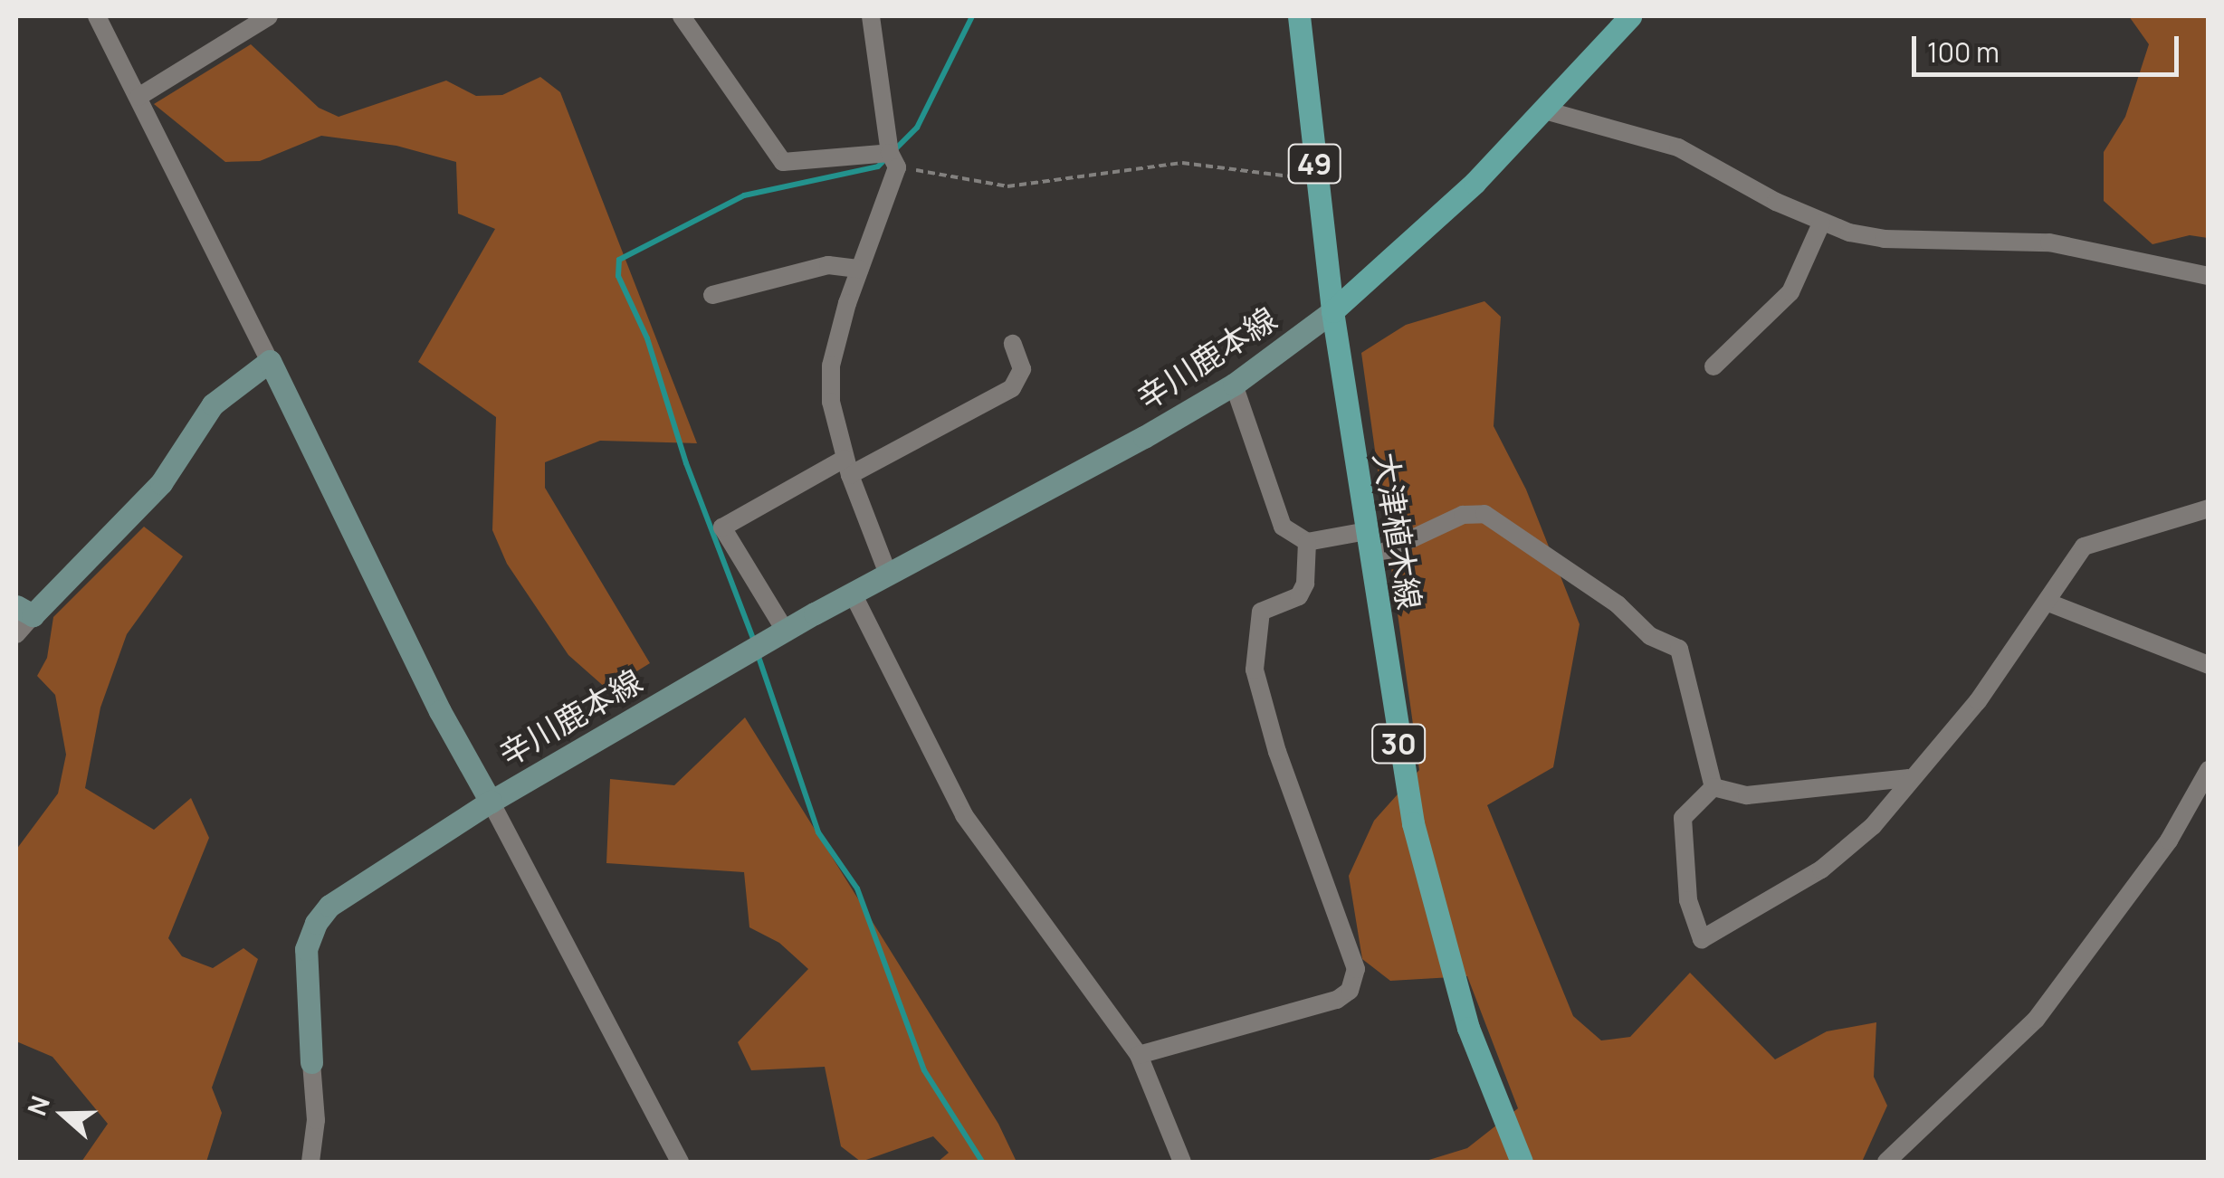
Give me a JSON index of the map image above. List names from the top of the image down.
{
  "streets": {
    "main road": [
      "49",
      "辛川鹿本線",
      "大津植木線",
      "30"
    ]
  },
  "crossings": [
    ["49", "辛川鹿本線"],
    ["49", "大津植木線"],
    ["辛川鹿本線", "大津植木線"]
  ],
  "scale_bar": "100 m",
  "north": "left"
}
